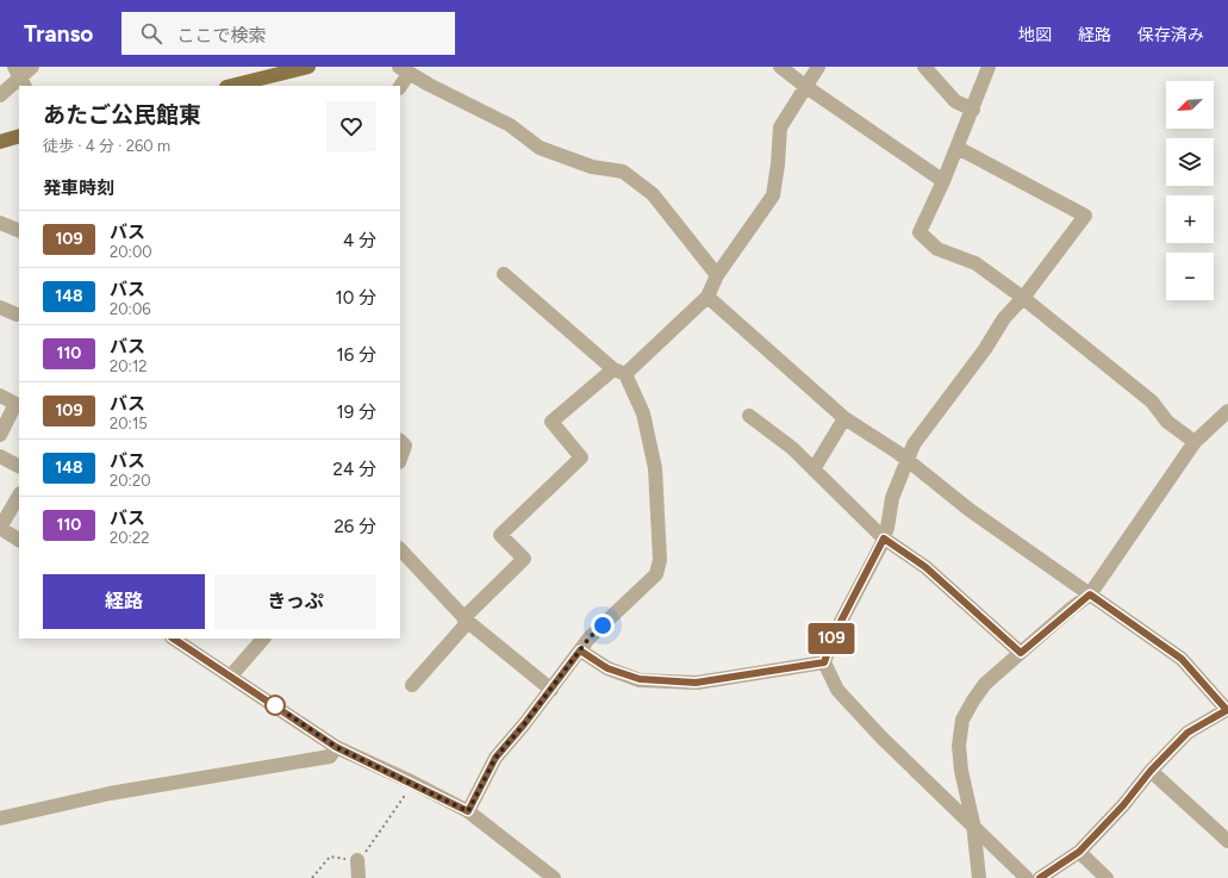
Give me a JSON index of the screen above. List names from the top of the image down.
{
  "lines": ["bus line 109"],
  "north": "bottom left",
  "page": {
    "header": "Transo",
    "search": "ここで検索",
    "nav": ["地図", "経路", "保存済み"],
    "on_map": "109",
    "map_buttons": ["+", "−"],
    "heading": [
      ["あたご公民館東", "徒歩 · 4 分 · 260 m"],
      "発車時刻"
    ],
    "list": [
      {
        "mark": "109",
        "name": "バス",
        "note": "20:00",
        "value": "4 分"
      },
      {
        "mark": "148",
        "name": "バス",
        "note": "20:06",
        "value": "10 分"
      },
      {
        "mark": "110",
        "name": "バス",
        "note": "20:12",
        "value": "16 分"
      },
      {
        "mark": "109",
        "name": "バス",
        "note": "20:15",
        "value": "19 分"
      },
      {
        "mark": "148",
        "name": "バス",
        "note": "20:20",
        "value": "24 分"
      },
      {
        "mark": "110",
        "name": "バス",
        "note": "20:22",
        "value": "26 分"
      }
    ],
    "buttons": ["経路", "きっぷ"]
  }
}
